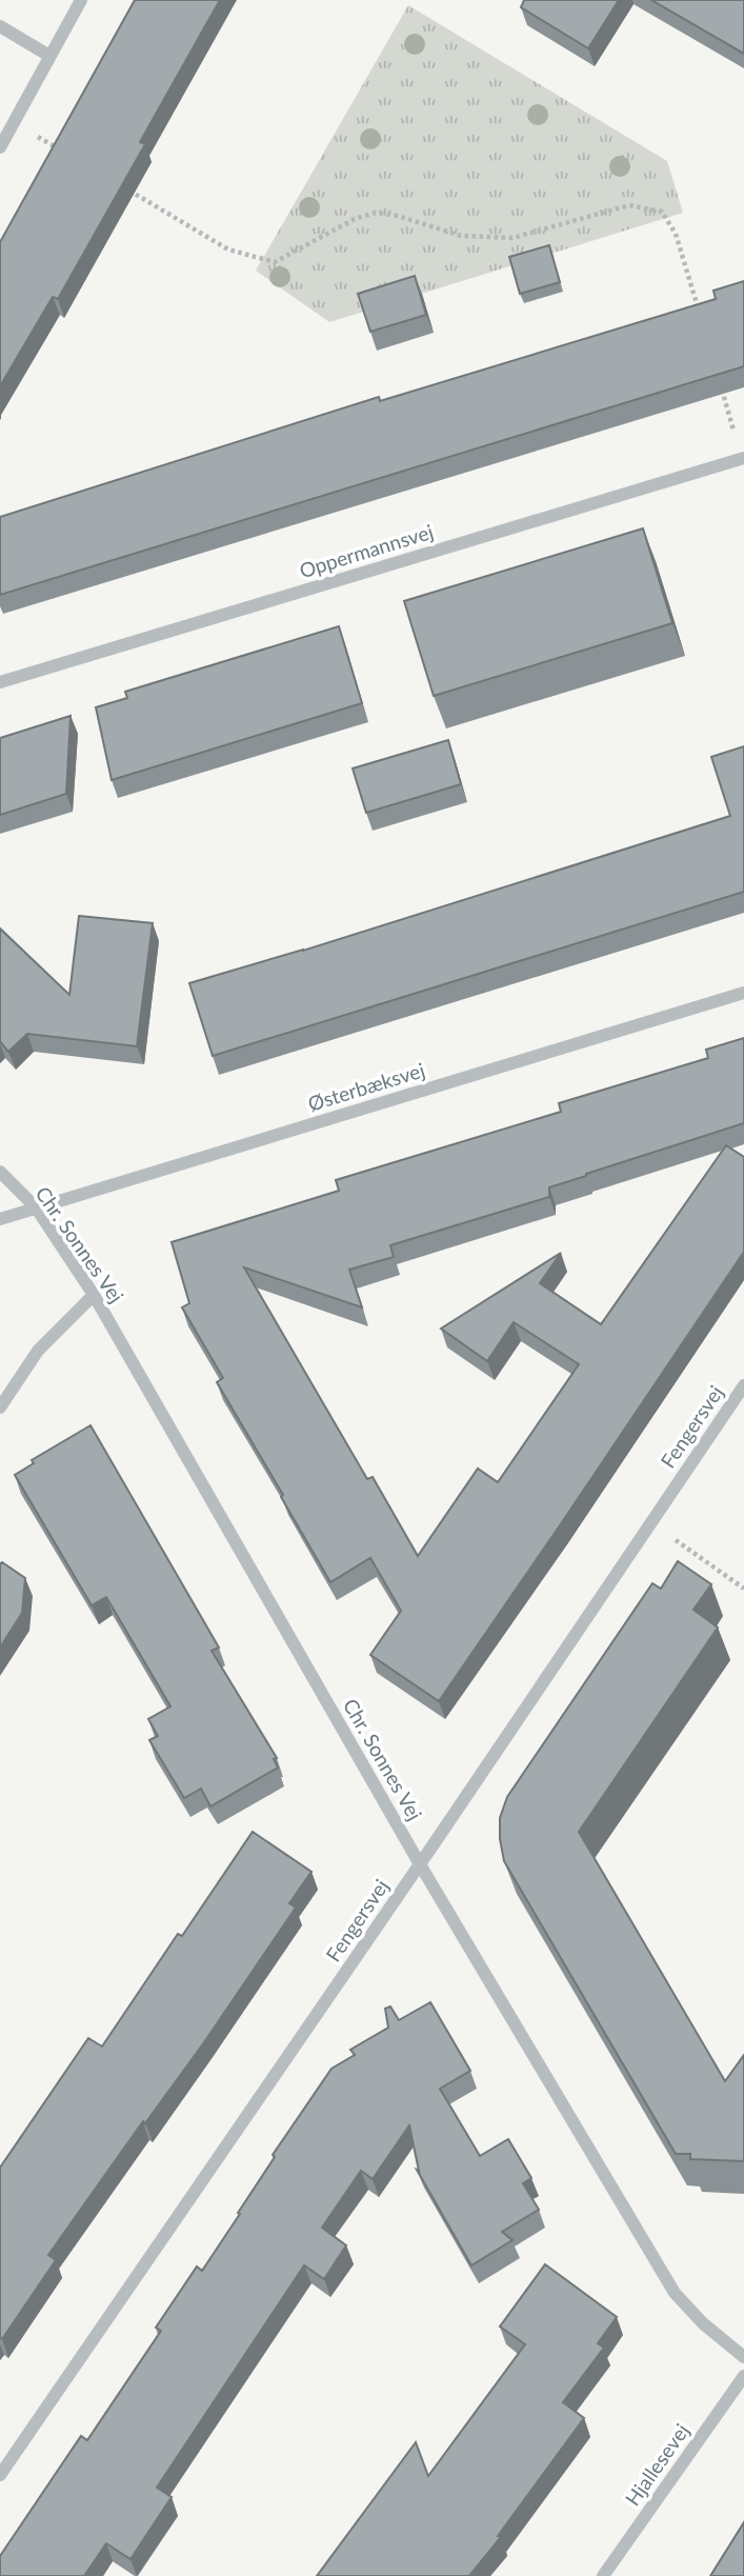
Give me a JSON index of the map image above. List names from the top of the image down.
{
  "streets": {
    "street": [
      "Oppermannsvej",
      "Østerbæksvej",
      "Chr. Sonnes Vej",
      "Fengersvej",
      "Hjallesevej"
    ]
  },
  "crossings": [
    ["Østerbæksvej", "Chr. Sonnes Vej"],
    ["Chr. Sonnes Vej", "Fengersvej"]
  ]
}
